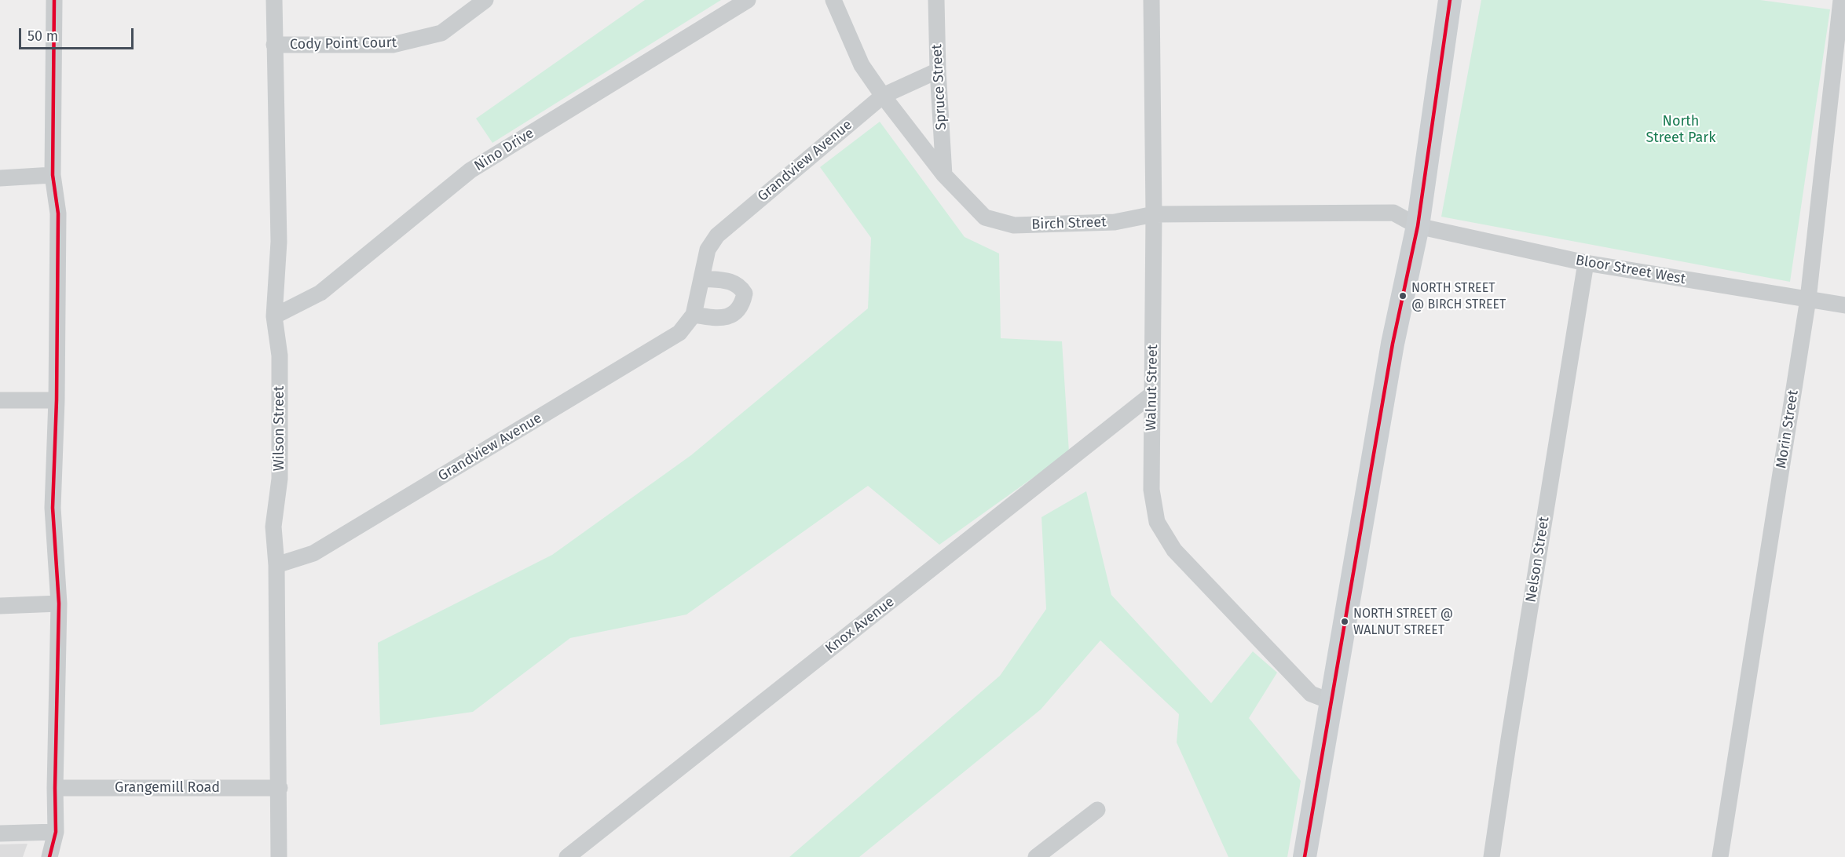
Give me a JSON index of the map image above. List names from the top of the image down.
{
  "streets": {
    "street": [
      "Cody Point Court",
      "Spruce Street",
      "Nino Drive",
      "Grandview Avenue",
      "Birch Street",
      "Bloor Street West",
      "Walnut Street",
      "Wilson Street",
      "Morin Street",
      "Nelson Street",
      "Knox Avenue",
      "Grangemill Road"
    ]
  },
  "crossings": [
    ["Cody Point Court", "Wilson Street"],
    ["Spruce Street", "Grandview Avenue"],
    ["Spruce Street", "Birch Street"],
    ["Nino Drive", "Wilson Street"],
    ["Grandview Avenue", "Birch Street"],
    ["Grandview Avenue", "Wilson Street"],
    ["Birch Street", "Bloor Street West"],
    ["Birch Street", "Walnut Street"],
    ["Bloor Street West", "Morin Street"],
    ["Bloor Street West", "Nelson Street"],
    ["Walnut Street", "Knox Avenue"],
    ["Wilson Street", "Grangemill Road"]
  ],
  "parks": ["North Street Park"],
  "places": ["NORTH STREET @ BIRCH STREET", "NORTH STREET @ WALNUT STREET"],
  "scale_bar": "50 m"
}
